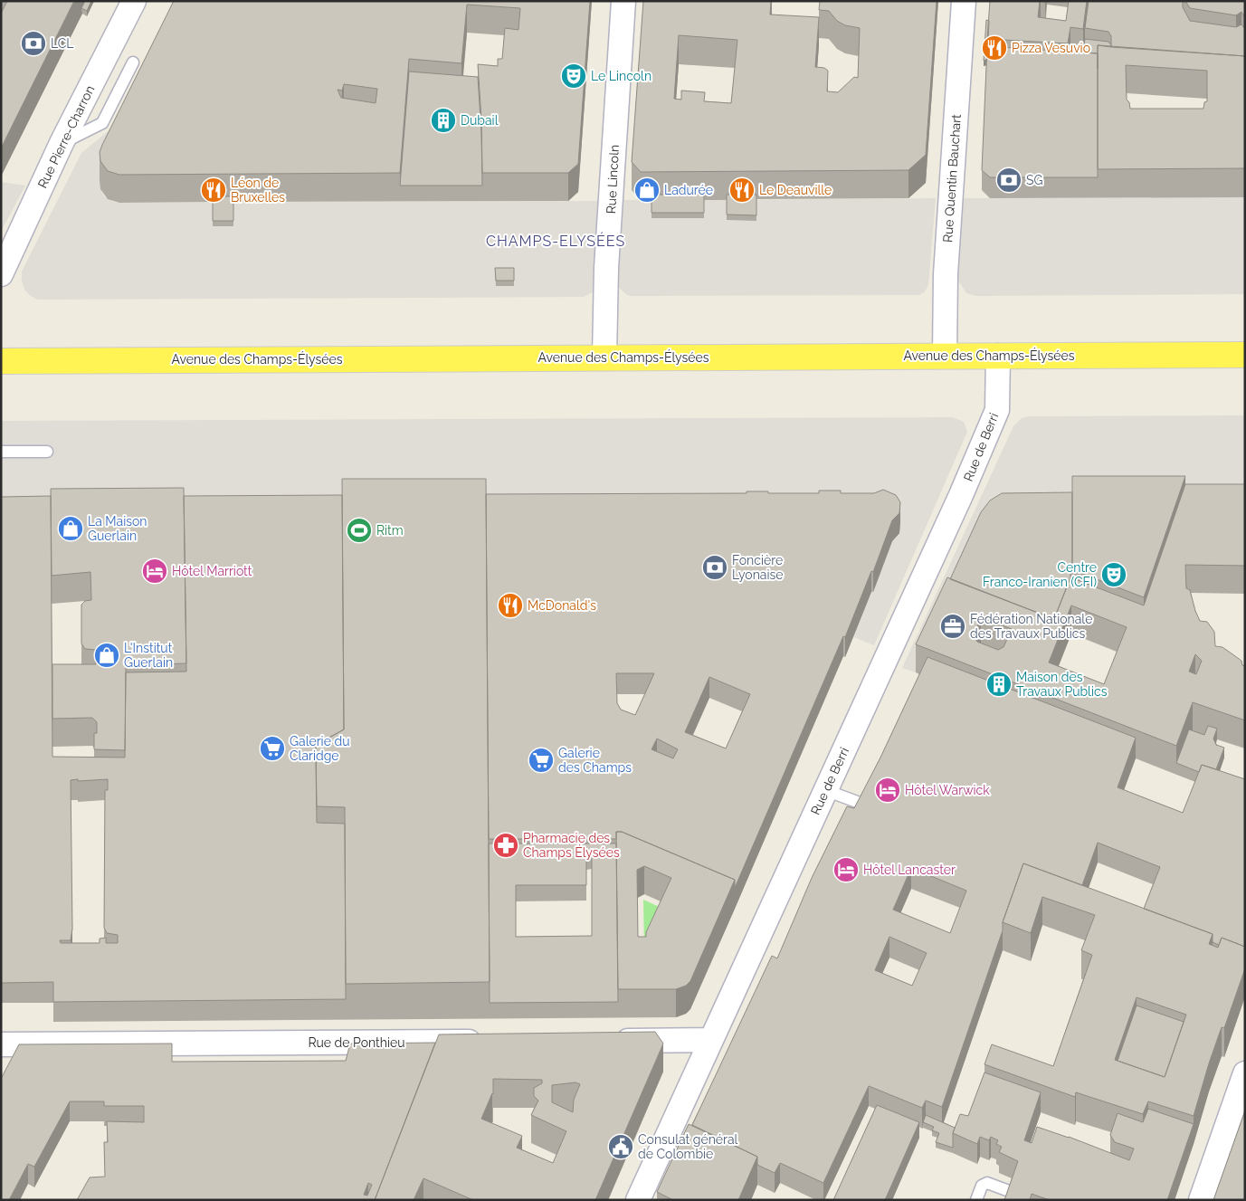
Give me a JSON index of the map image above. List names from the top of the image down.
{
  "streets": {
    "main road": ["Avenue des Champs-Élysées"],
    "street": [
      "Rue Pierre-Charron",
      "Rue Quentin Bauchart",
      "Rue Lincoln",
      "Rue de Berri",
      "Rue de Ponthieu"
    ]
  },
  "crossings": [
    ["Rue Quentin Bauchart", "Avenue des Champs-Élysées"],
    ["Rue Lincoln", "Avenue des Champs-Élysées"],
    ["Avenue des Champs-Élysées", "Rue de Berri"]
  ],
  "districts": ["CHAMPS-ELYSÉES"],
  "places": {
    "bank": ["LCL", "SG", "Foncière Lyonaise"],
    "restaurant": [
      "Pizza Vesuvio",
      "Léon de Bruxelles",
      "Le Deauville",
      "McDonald's"
    ],
    "theatre": ["Le Lincoln", "Centre Franco-Iranien (CFI)"],
    "building": ["Dubail", "Maison des Travaux Publics"],
    "shop": ["Ladurée", "La Maison Guerlain", "L'Institut Guerlain"],
    "sports": ["Ritm"],
    "hotel": ["Hôtel Marriott", "Hôtel Warwick", "Hôtel Lancaster"],
    "office": ["Fédération Nationale des Travaux Publics"],
    "supermarket": ["Galerie du Claridge", "Galerie des Champs"],
    "pharmacy": ["Pharmacie des Champs Élysées"],
    "public building": ["Consulat général de Colombie"]
  }
}
